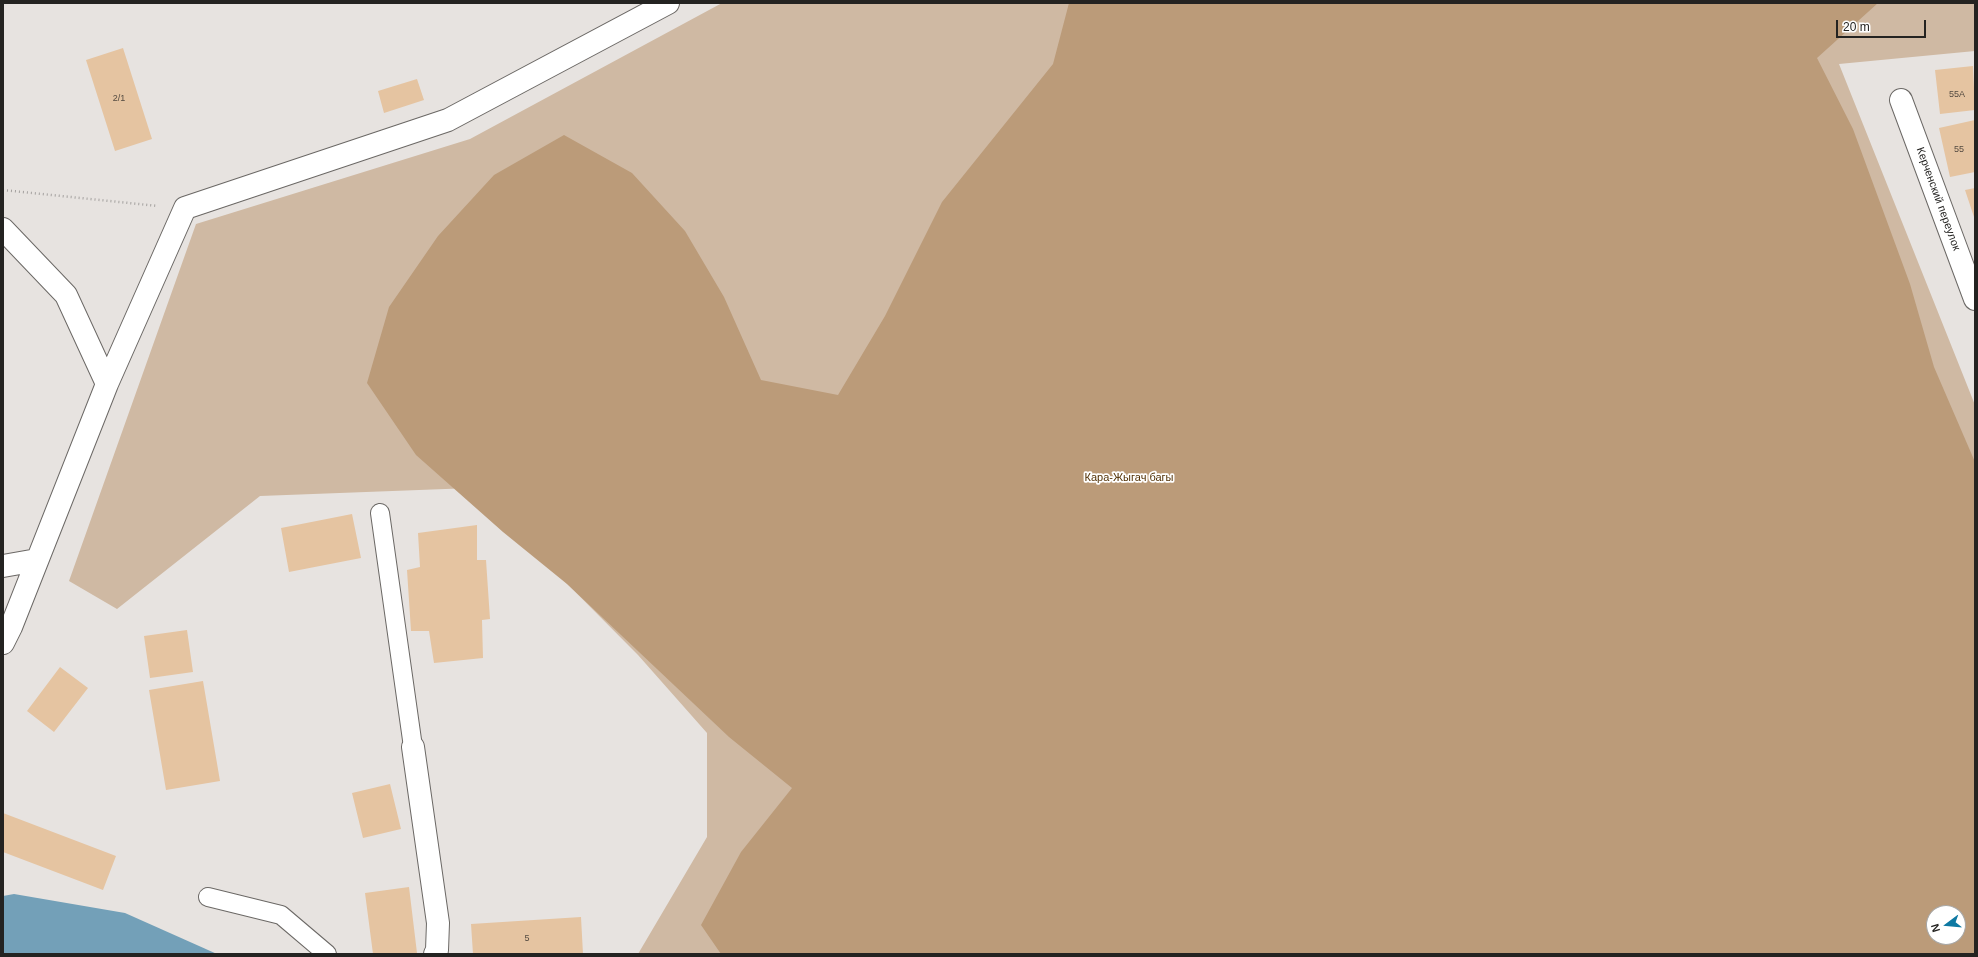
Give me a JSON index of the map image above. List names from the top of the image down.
{
  "streets": {
    "street": ["Керченский переулок"]
  },
  "parks": ["Кара-Жыгач багы"],
  "house_numbers": [
    "55А",
    "2/1",
    "55",
    "5"
  ],
  "scale_bar": "20 m",
  "north": "left"
}
